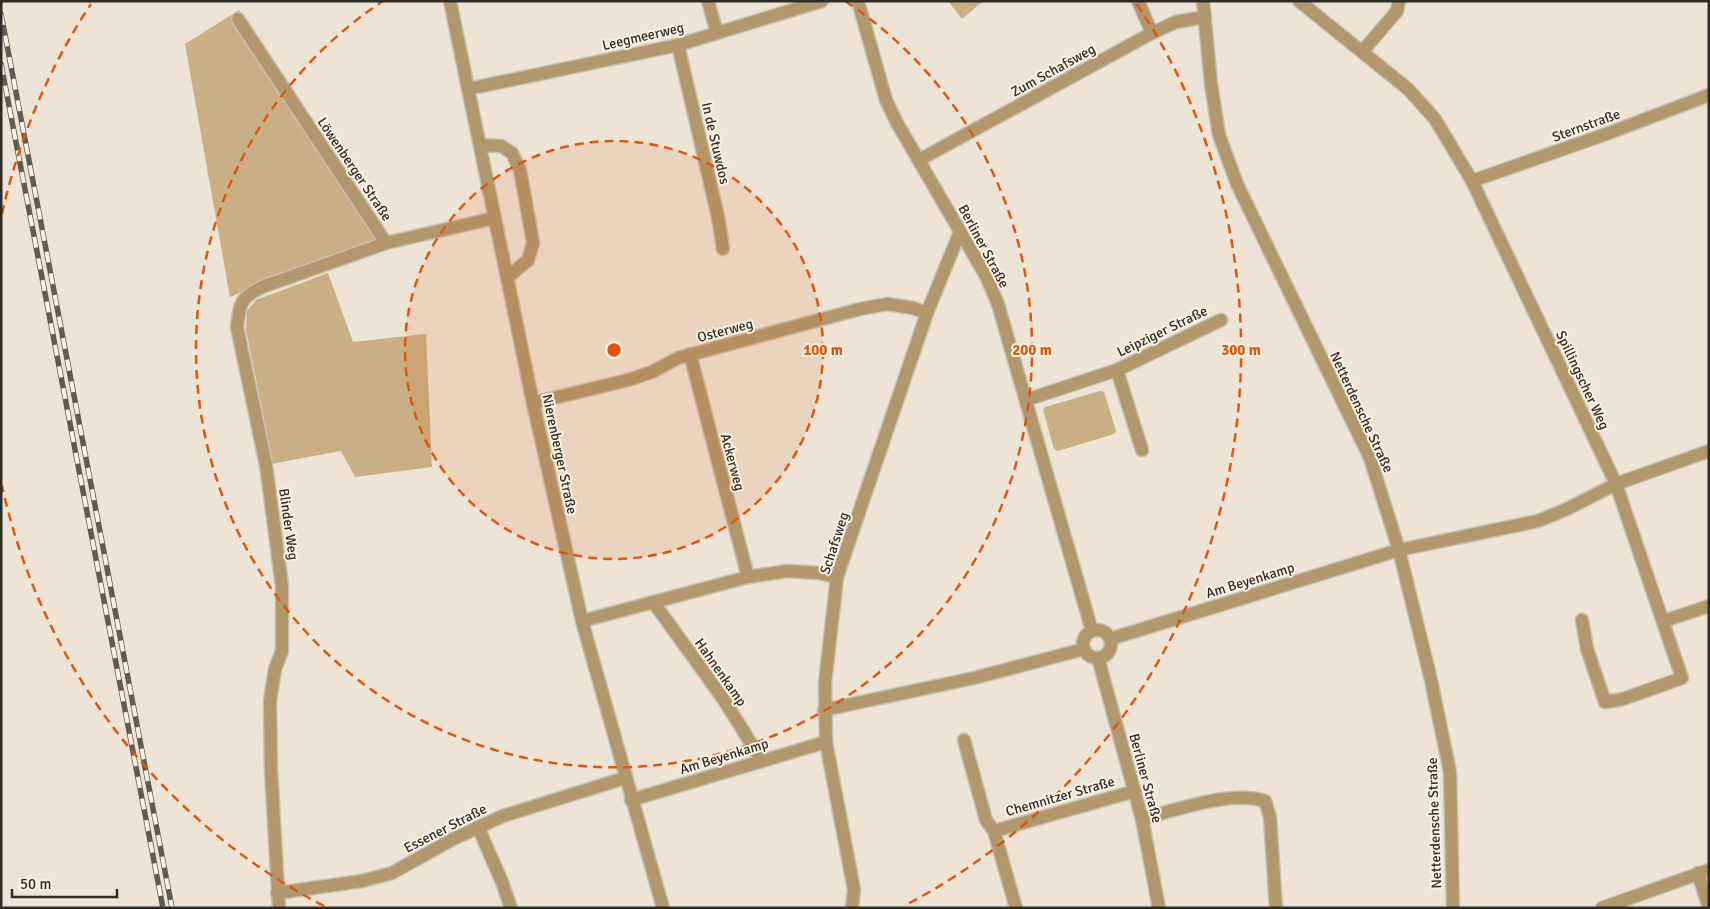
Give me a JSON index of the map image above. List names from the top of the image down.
{
  "streets": {
    "street": [
      "Leegmeerweg",
      "Zum Schafsweg",
      "Sternstraße",
      "In de Stuwdos",
      "Löwenberger Straße",
      "Berliner Straße",
      "Osterweg",
      "Leipziger Straße",
      "Spillingscher Weg",
      "Netterdensche Straße",
      "Nierenberger Straße",
      "Ackerweg",
      "Blinder Weg",
      "Schafsweg",
      "Am Beyenkamp",
      "Hahnenkamp",
      "Chemnitzer Straße",
      "Essener Straße"
    ]
  },
  "crossings": [
    ["Leegmeerweg", "In de Stuwdos"],
    ["Leegmeerweg", "Nierenberger Straße"],
    ["Zum Schafsweg", "Berliner Straße"],
    ["Zum Schafsweg", "Netterdensche Straße"],
    ["Sternstraße", "Spillingscher Weg"],
    ["Löwenberger Straße", "Nierenberger Straße"],
    ["Löwenberger Straße", "Blinder Weg"],
    ["Berliner Straße", "Leipziger Straße"],
    ["Berliner Straße", "Schafsweg"],
    ["Berliner Straße", "Am Beyenkamp"],
    ["Berliner Straße", "Chemnitzer Straße"],
    ["Osterweg", "Nierenberger Straße"],
    ["Osterweg", "Ackerweg"],
    ["Osterweg", "Schafsweg"],
    ["Spillingscher Weg", "Am Beyenkamp"],
    ["Netterdensche Straße", "Am Beyenkamp"],
    ["Nierenberger Straße", "Am Beyenkamp"],
    ["Nierenberger Straße", "Essener Straße"],
    ["Blinder Weg", "Essener Straße"],
    ["Schafsweg", "Am Beyenkamp"],
    ["Am Beyenkamp", "Hahnenkamp"]
  ],
  "scale_bar": "50 m",
  "rings": ["100 m", "200 m", "300 m"]
}
